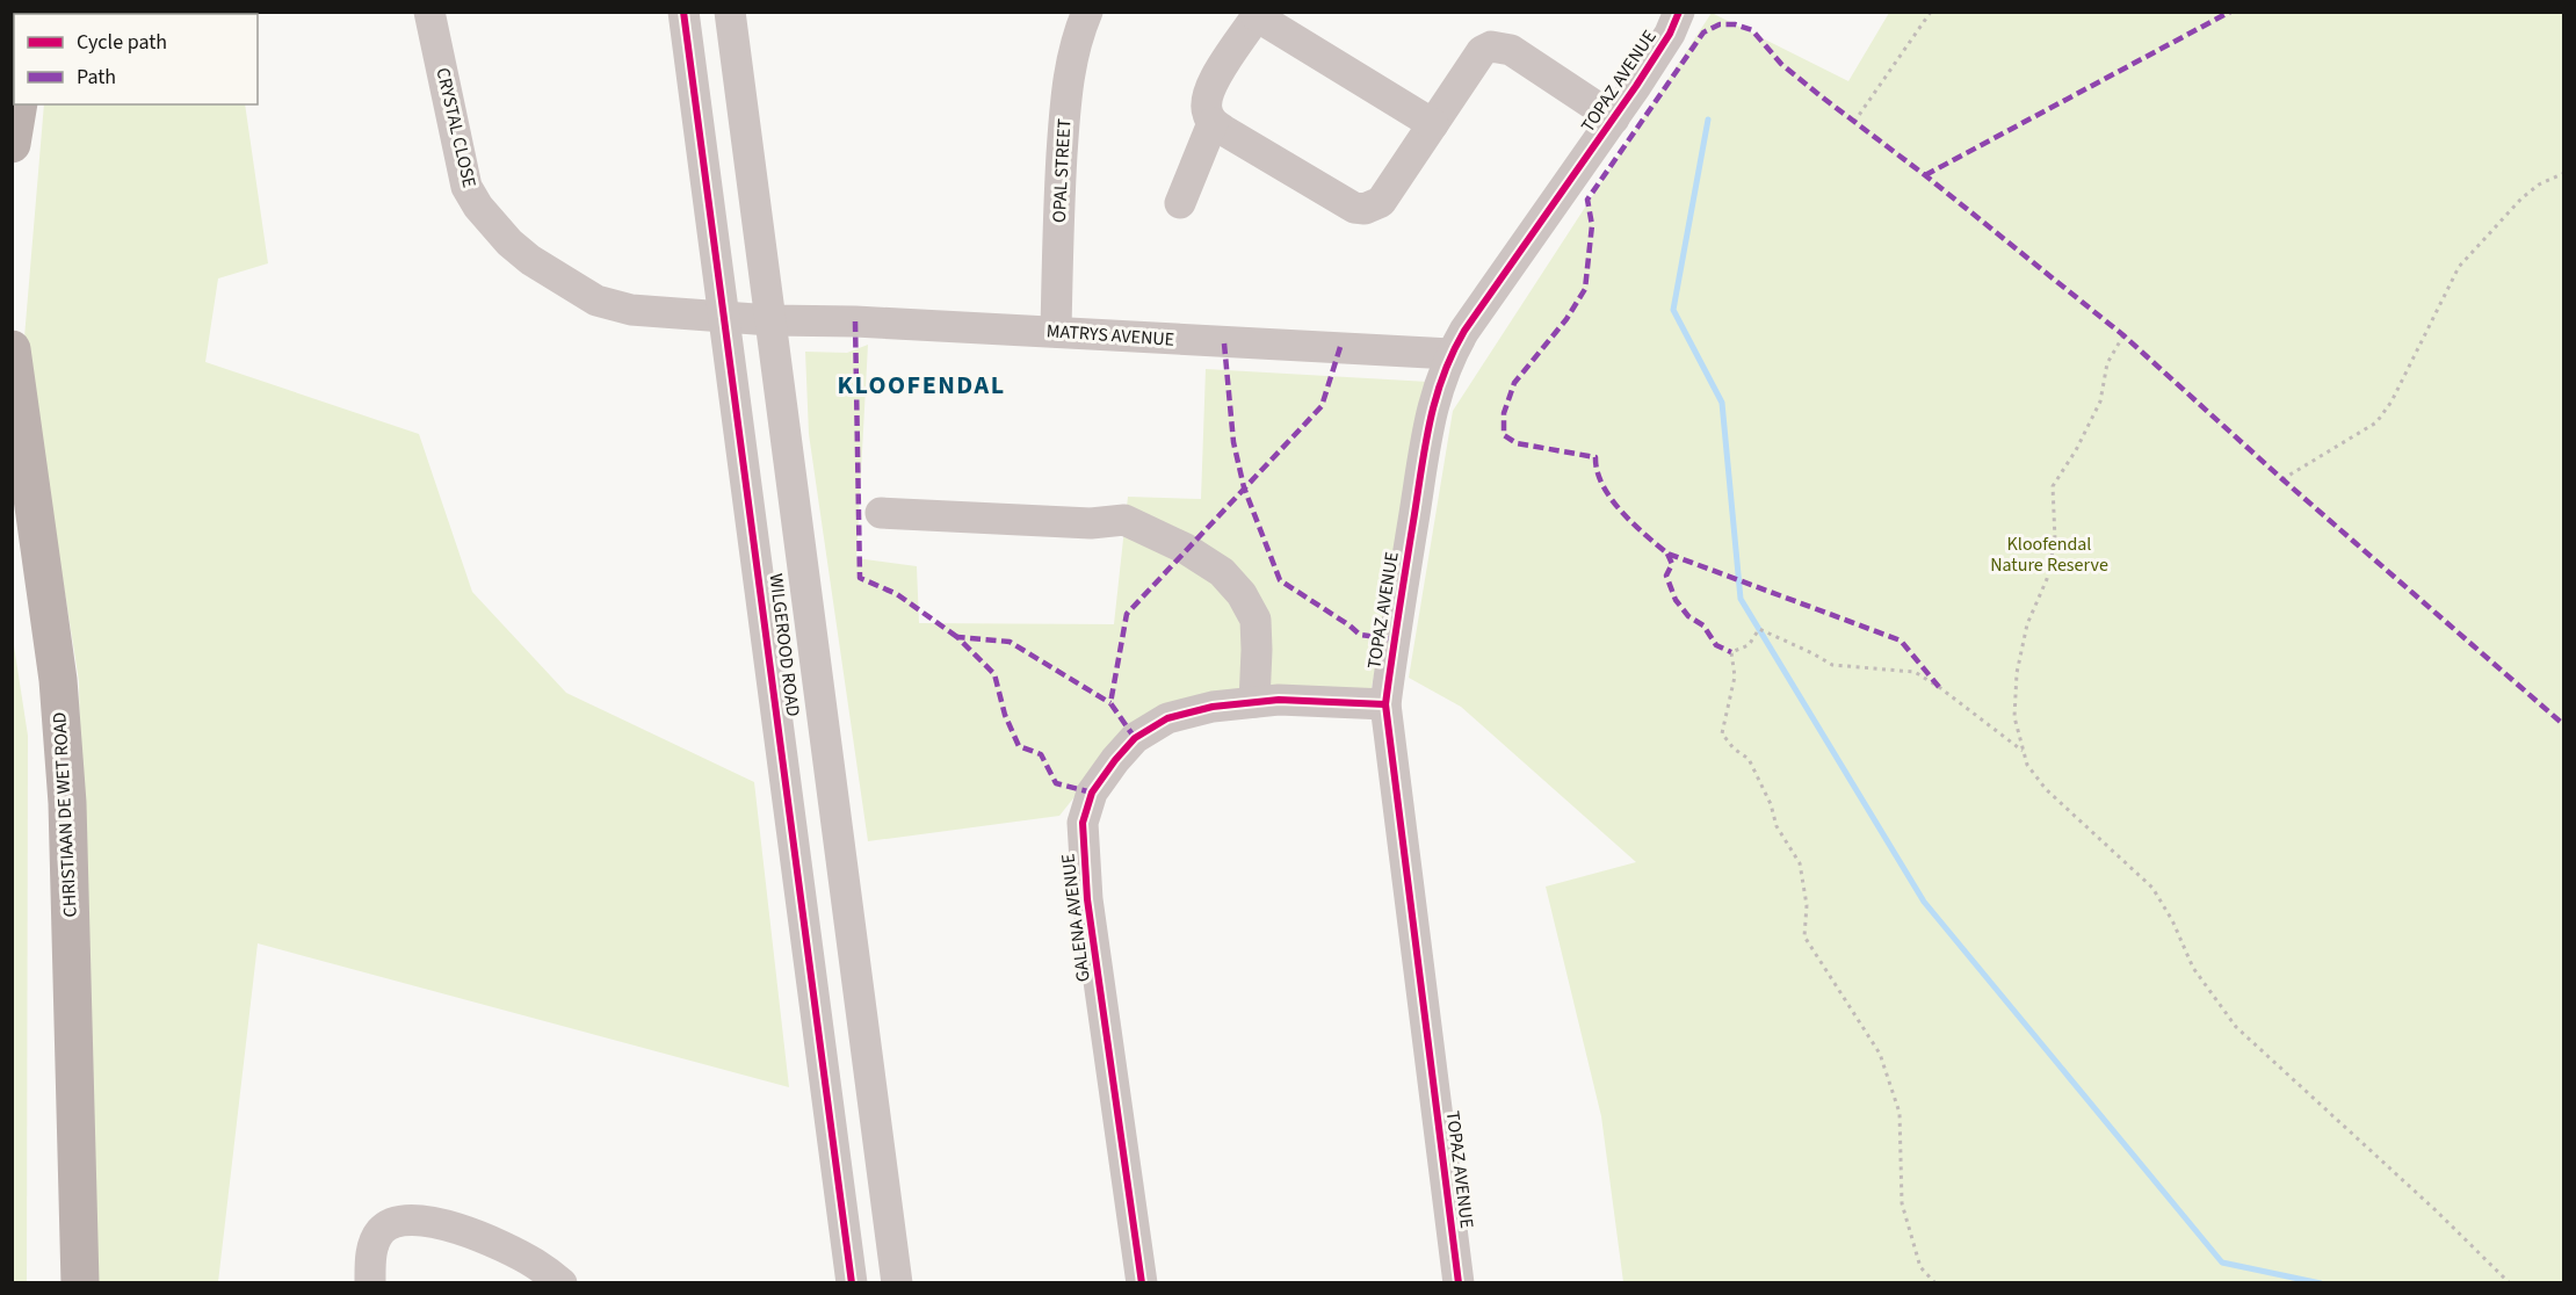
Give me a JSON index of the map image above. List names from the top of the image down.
{
  "streets": {
    "main road": ["CHRISTIAAN DE WET ROAD"],
    "street": [
      "TOPAZ AVENUE",
      "CRYSTAL CLOSE",
      "OPAL STREET",
      "MATRYS AVENUE",
      "WILGEROOD ROAD",
      "GALENA AVENUE"
    ]
  },
  "crossings": [
    ["TOPAZ AVENUE", "MATRYS AVENUE"],
    ["TOPAZ AVENUE", "GALENA AVENUE"],
    ["CRYSTAL CLOSE", "MATRYS AVENUE"],
    ["CRYSTAL CLOSE", "WILGEROOD ROAD"],
    ["OPAL STREET", "MATRYS AVENUE"],
    ["MATRYS AVENUE", "WILGEROOD ROAD"]
  ],
  "districts": ["KLOOFENDAL"],
  "parks": ["Kloofendal Nature Reserve"],
  "legend": ["Cycle path", "Path"]
}
